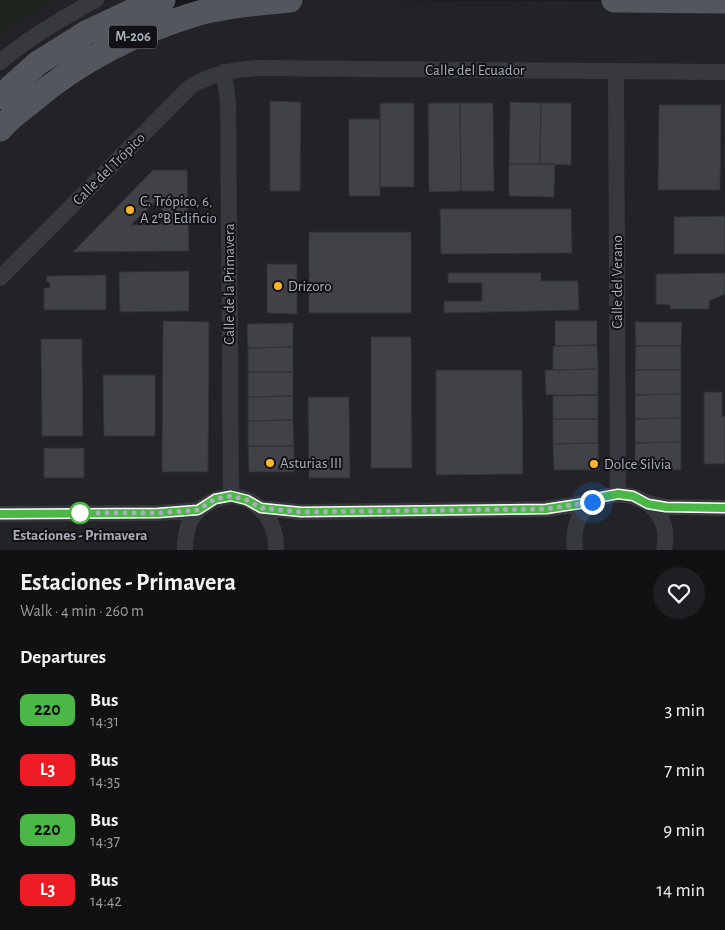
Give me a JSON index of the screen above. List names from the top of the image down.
{
  "streets": {
    "main road": ["M-206"],
    "street": [
      "Calle del Ecuador",
      "Calle del Trópico",
      "Calle del Verano",
      "Calle de la Primavera"
    ]
  },
  "crossings": [
    ["Calle del Ecuador", "Calle del Trópico"],
    ["Calle del Ecuador", "Calle del Verano"],
    ["Calle del Ecuador", "Calle de la Primavera"],
    ["Calle del Trópico", "Calle de la Primavera"]
  ],
  "places": [
    "C. Trópico, 6, A 2ºB Edificio",
    "Drizoro",
    "Asturias III",
    "Dolce Silvia",
    "Estaciones - Primavera"
  ],
  "lines": ["bus line 220"],
  "page": {
    "heading": [
      ["Estaciones - Primavera", "Walk · 4 min · 260 m"],
      "Departures"
    ],
    "list": [
      {
        "mark": "220",
        "name": "Bus",
        "note": "14:31",
        "value": "3 min"
      },
      {
        "mark": "L3",
        "name": "Bus",
        "note": "14:35",
        "value": "7 min"
      },
      {
        "mark": "220",
        "name": "Bus",
        "note": "14:37",
        "value": "9 min"
      },
      {
        "mark": "L3",
        "name": "Bus",
        "note": "14:42",
        "value": "14 min"
      }
    ]
  }
}
